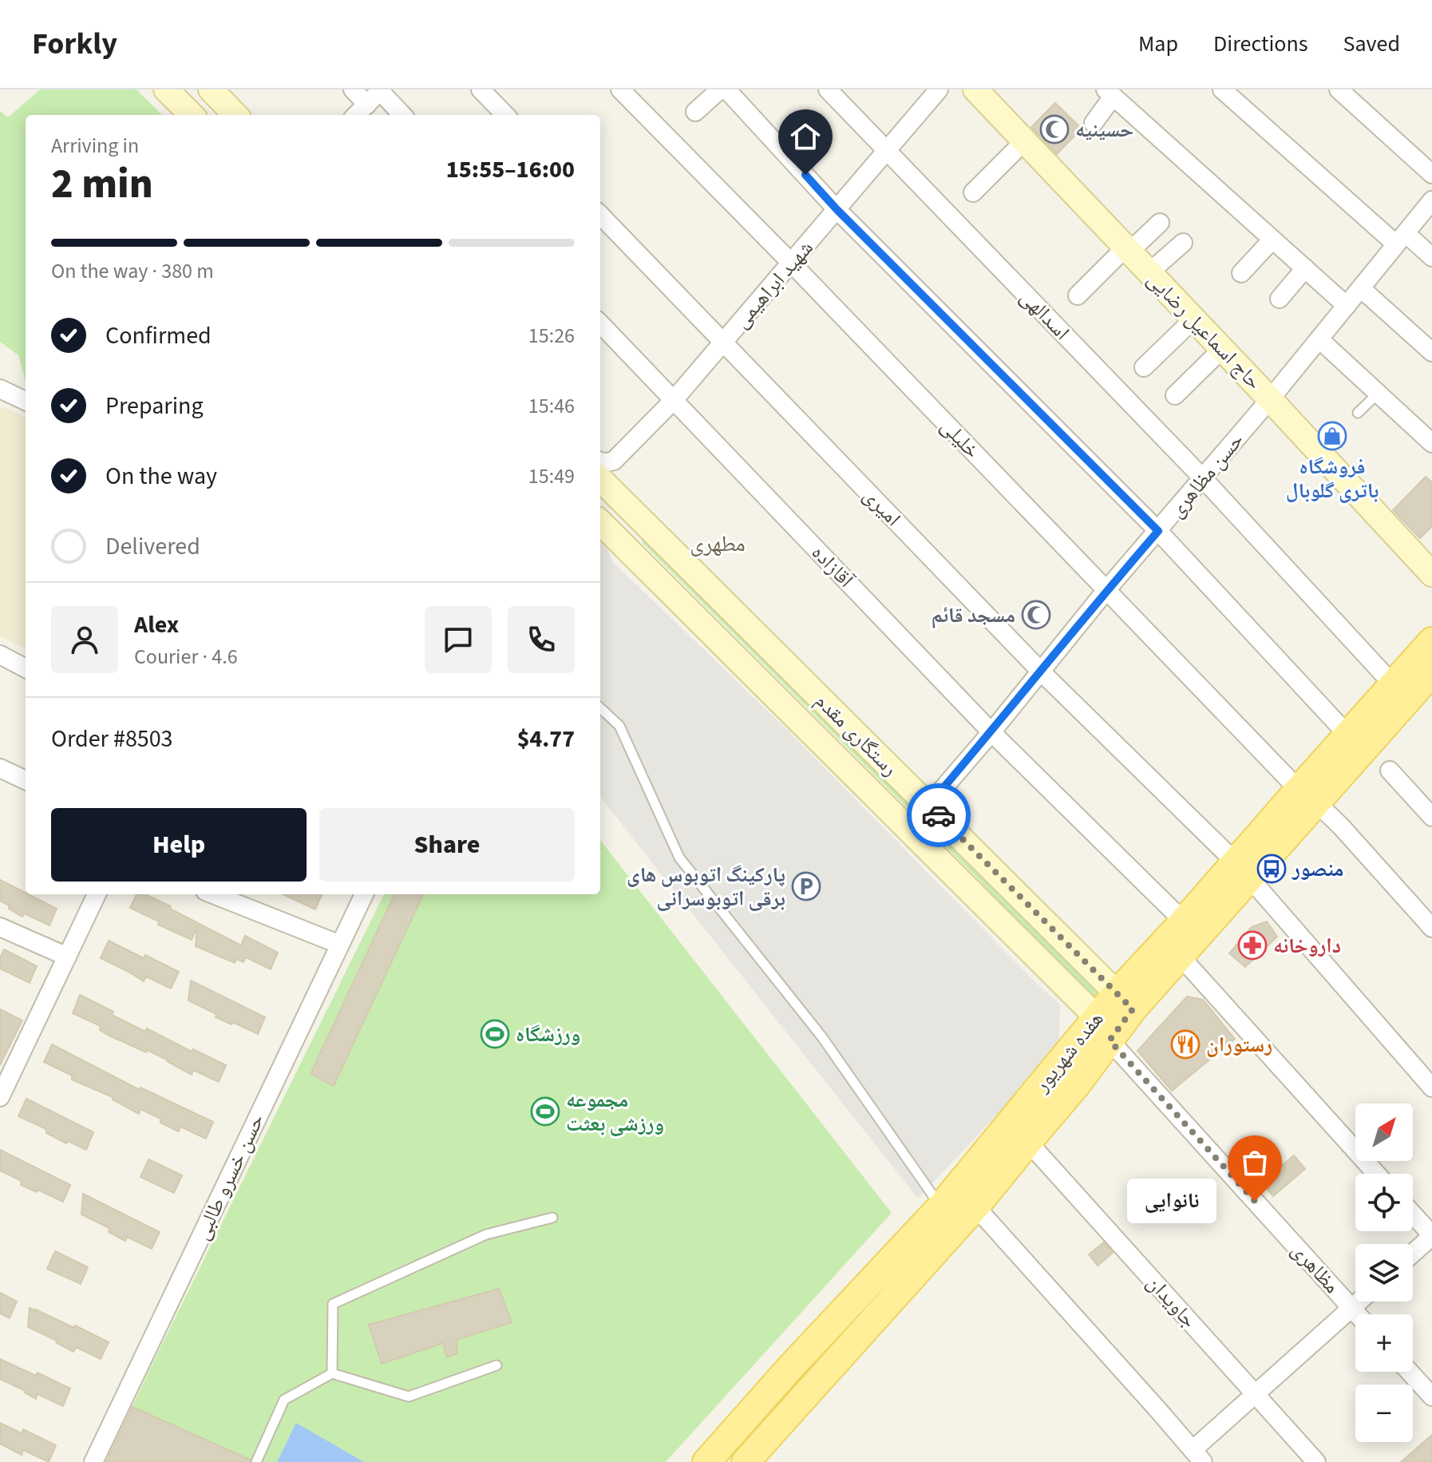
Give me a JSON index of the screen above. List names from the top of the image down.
{
  "streets": {
    "main road": ["حاج اسماعیل رضایی", "رستگاری مقدم", "هفده شهریور"],
    "street": [
      "شهید ابراهیمی",
      "اسدالهی",
      "خلیلی",
      "حسن مظاهری",
      "امیری",
      "آقازاده",
      "حسن خسرو طالبی",
      "مظاهری",
      "جاویدان"
    ]
  },
  "crossings": [
    ["شهید ابراهیمی", "اسدالهی"],
    ["شهید ابراهیمی", "خلیلی"],
    ["شهید ابراهیمی", "امیری"],
    ["شهید ابراهیمی", "آقازاده"],
    ["اسدالهی", "حسن مظاهری"],
    ["اسدالهی", "هفده شهریور"],
    ["حاج اسماعیل رضایی", "حسن مظاهری"],
    ["خلیلی", "حسن مظاهری"],
    ["خلیلی", "هفده شهریور"],
    ["حسن مظاهری", "امیری"],
    ["حسن مظاهری", "آقازاده"],
    ["حسن مظاهری", "رستگاری مقدم"],
    ["امیری", "هفده شهریور"],
    ["آقازاده", "هفده شهریور"],
    ["رستگاری مقدم", "هفده شهریور"],
    ["رستگاری مقدم", "مظاهری"],
    ["هفده شهریور", "مظاهری"],
    ["هفده شهریور", "جاویدان"]
  ],
  "districts": ["مطهری"],
  "places": {
    "mosque": ["حسینیه", "مسجد قائم"],
    "shop": ["فروشگاه باتری گلوبال"],
    "bus stop": ["منصور"],
    "parking": ["پارکینگ اتوبوس های برقی اتوبوسرانی"],
    "pharmacy": ["داروخانه"],
    "sports": ["ورزشگاه", "مجموعه ورزشی بعثت"],
    "restaurant": ["رستوران"],
    "other": ["نانوایی"]
  },
  "north": "top right",
  "page": {
    "header": "Forkly",
    "nav": ["Map", "Directions", "Saved"],
    "heading": ["2 min", "Arriving in", "15:55–16:00"],
    "panel": [
      "Alex",
      "Courier · 4.6",
      "Order #8503",
      "$4.77"
    ],
    "bar": "On the way · 380 m",
    "list": [
      ["Confirmed", "15:26"],
      ["Preparing", "15:46"],
      ["On the way", "15:49"],
      "Delivered"
    ],
    "buttons": ["Help", "Share"],
    "map_buttons": ["+", "−"],
    "bubble": "نانوایی"
  }
}
